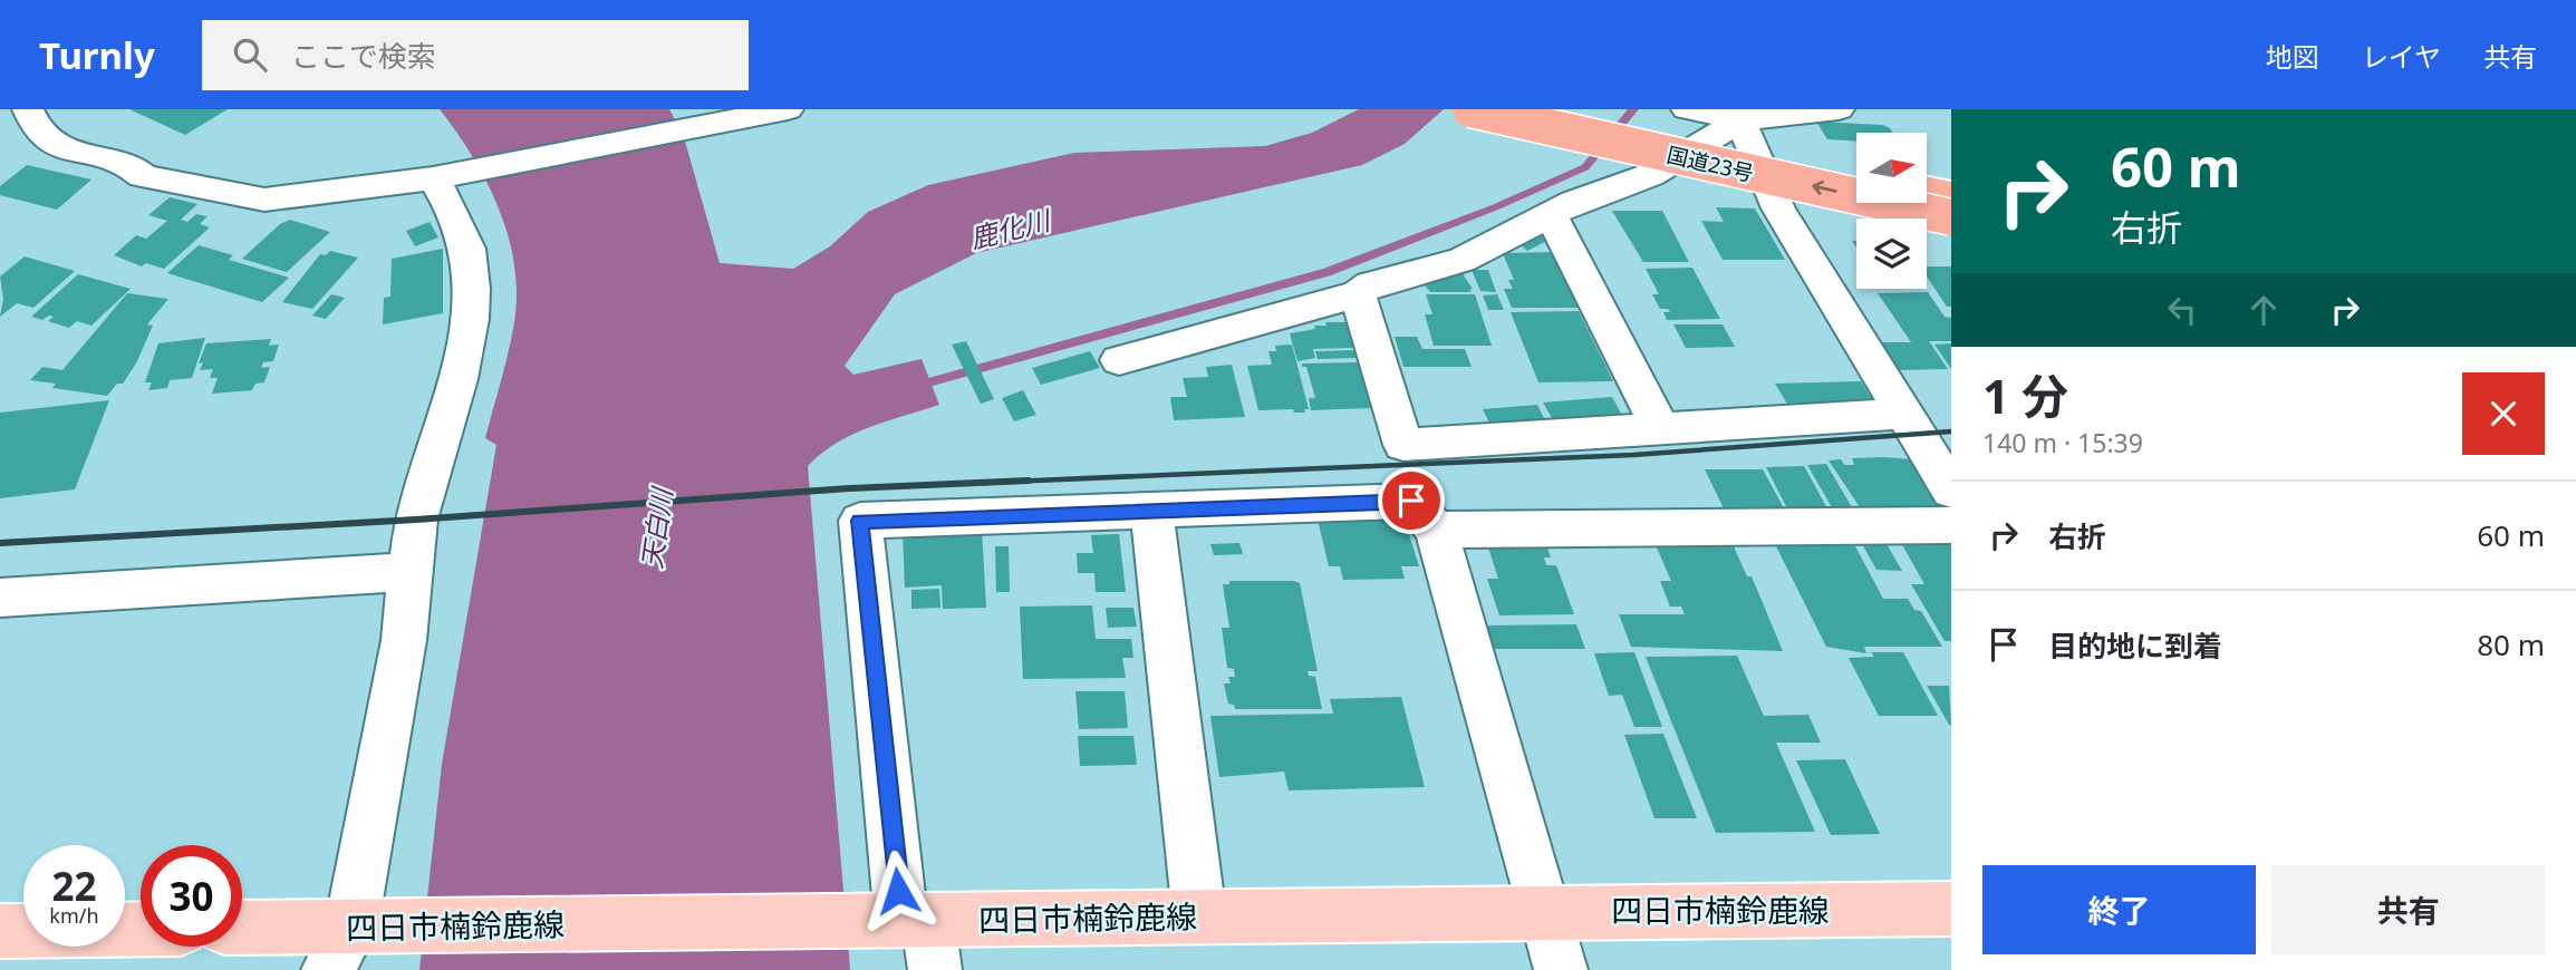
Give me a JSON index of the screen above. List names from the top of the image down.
{
  "streets": {
    "highway": ["国道23号"],
    "main road": ["四日市楠鈴鹿線"]
  },
  "water": ["鹿化川", "天白川"],
  "north": "right",
  "page": {
    "header": "Turnly",
    "search": "ここで検索",
    "nav": ["地図", "レイヤ", "共有"],
    "turn": ["60 m", "右折"],
    "heading": ["1 分", "140 m · 15:39"],
    "list": [
      {
        "name": "右折",
        "value": "60 m"
      },
      {
        "name": "目的地に到着",
        "value": "80 m"
      }
    ],
    "speed": "22 km/h",
    "limit": "30",
    "buttons": ["終了", "共有"]
  }
}
